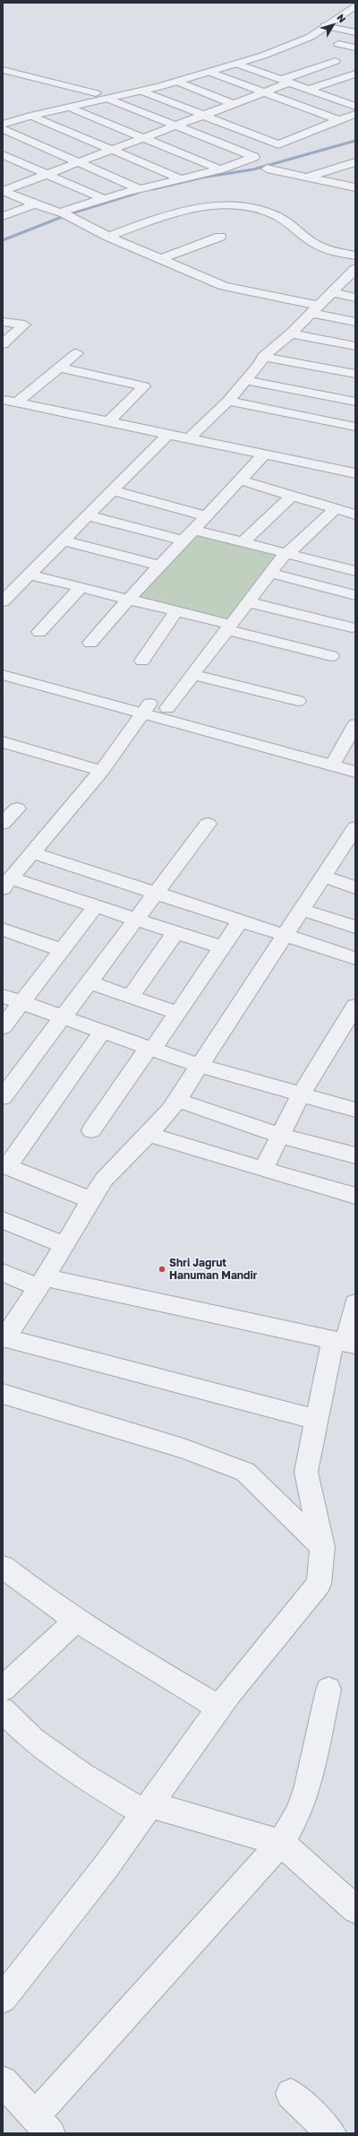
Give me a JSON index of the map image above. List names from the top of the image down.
{
  "places": ["Shri Jagrut Hanuman Mandir"],
  "north": "top right"
}
